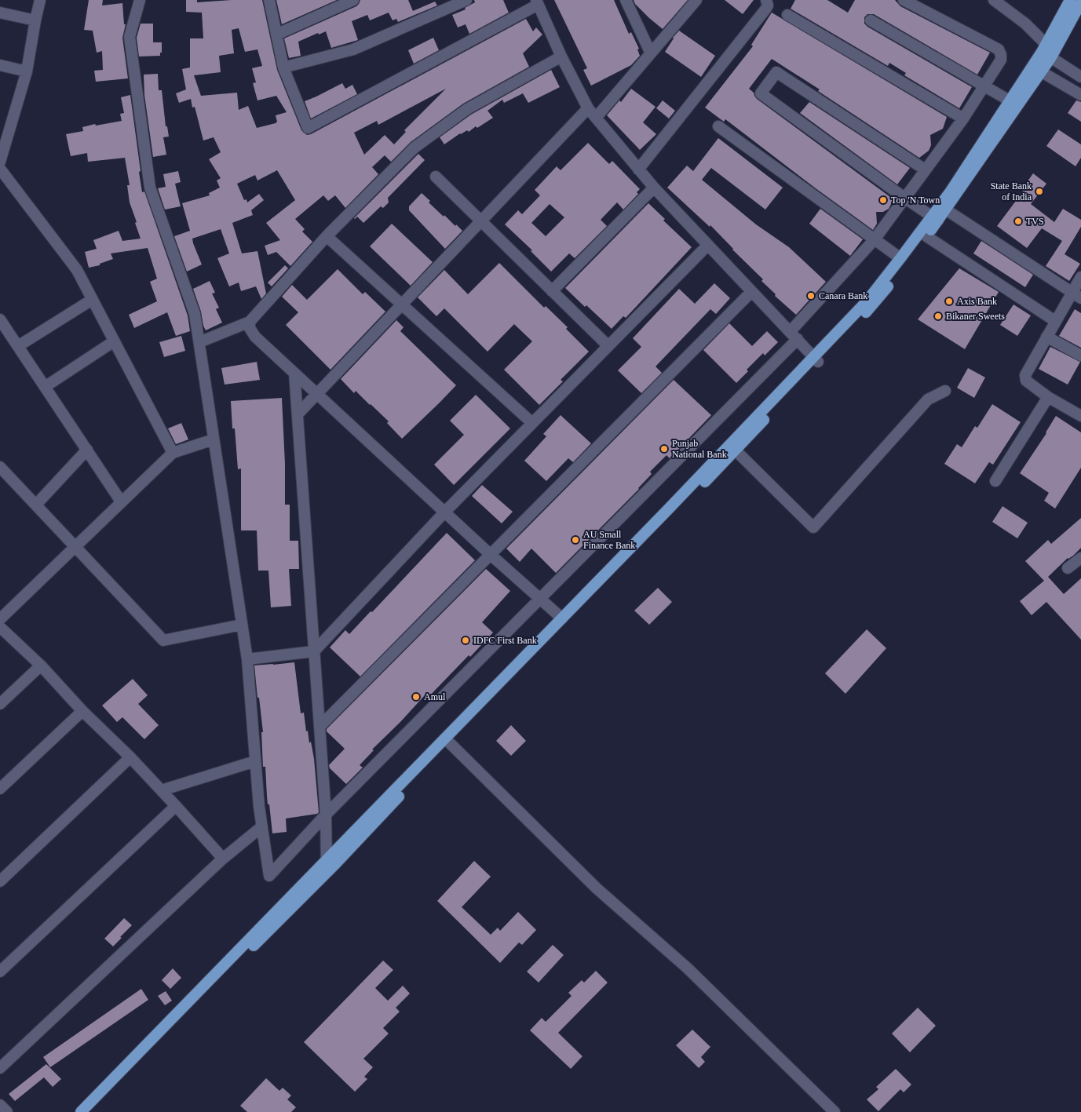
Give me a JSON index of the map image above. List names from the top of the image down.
{
  "places": [
    "State Bank of India",
    "Top 'N Town",
    "TVS",
    "Canara Bank",
    "Axis Bank",
    "Bikaner Sweets",
    "Punjab National Bank",
    "AU Small Finance Bank",
    "IDFC First Bank",
    "Amul"
  ]
}
